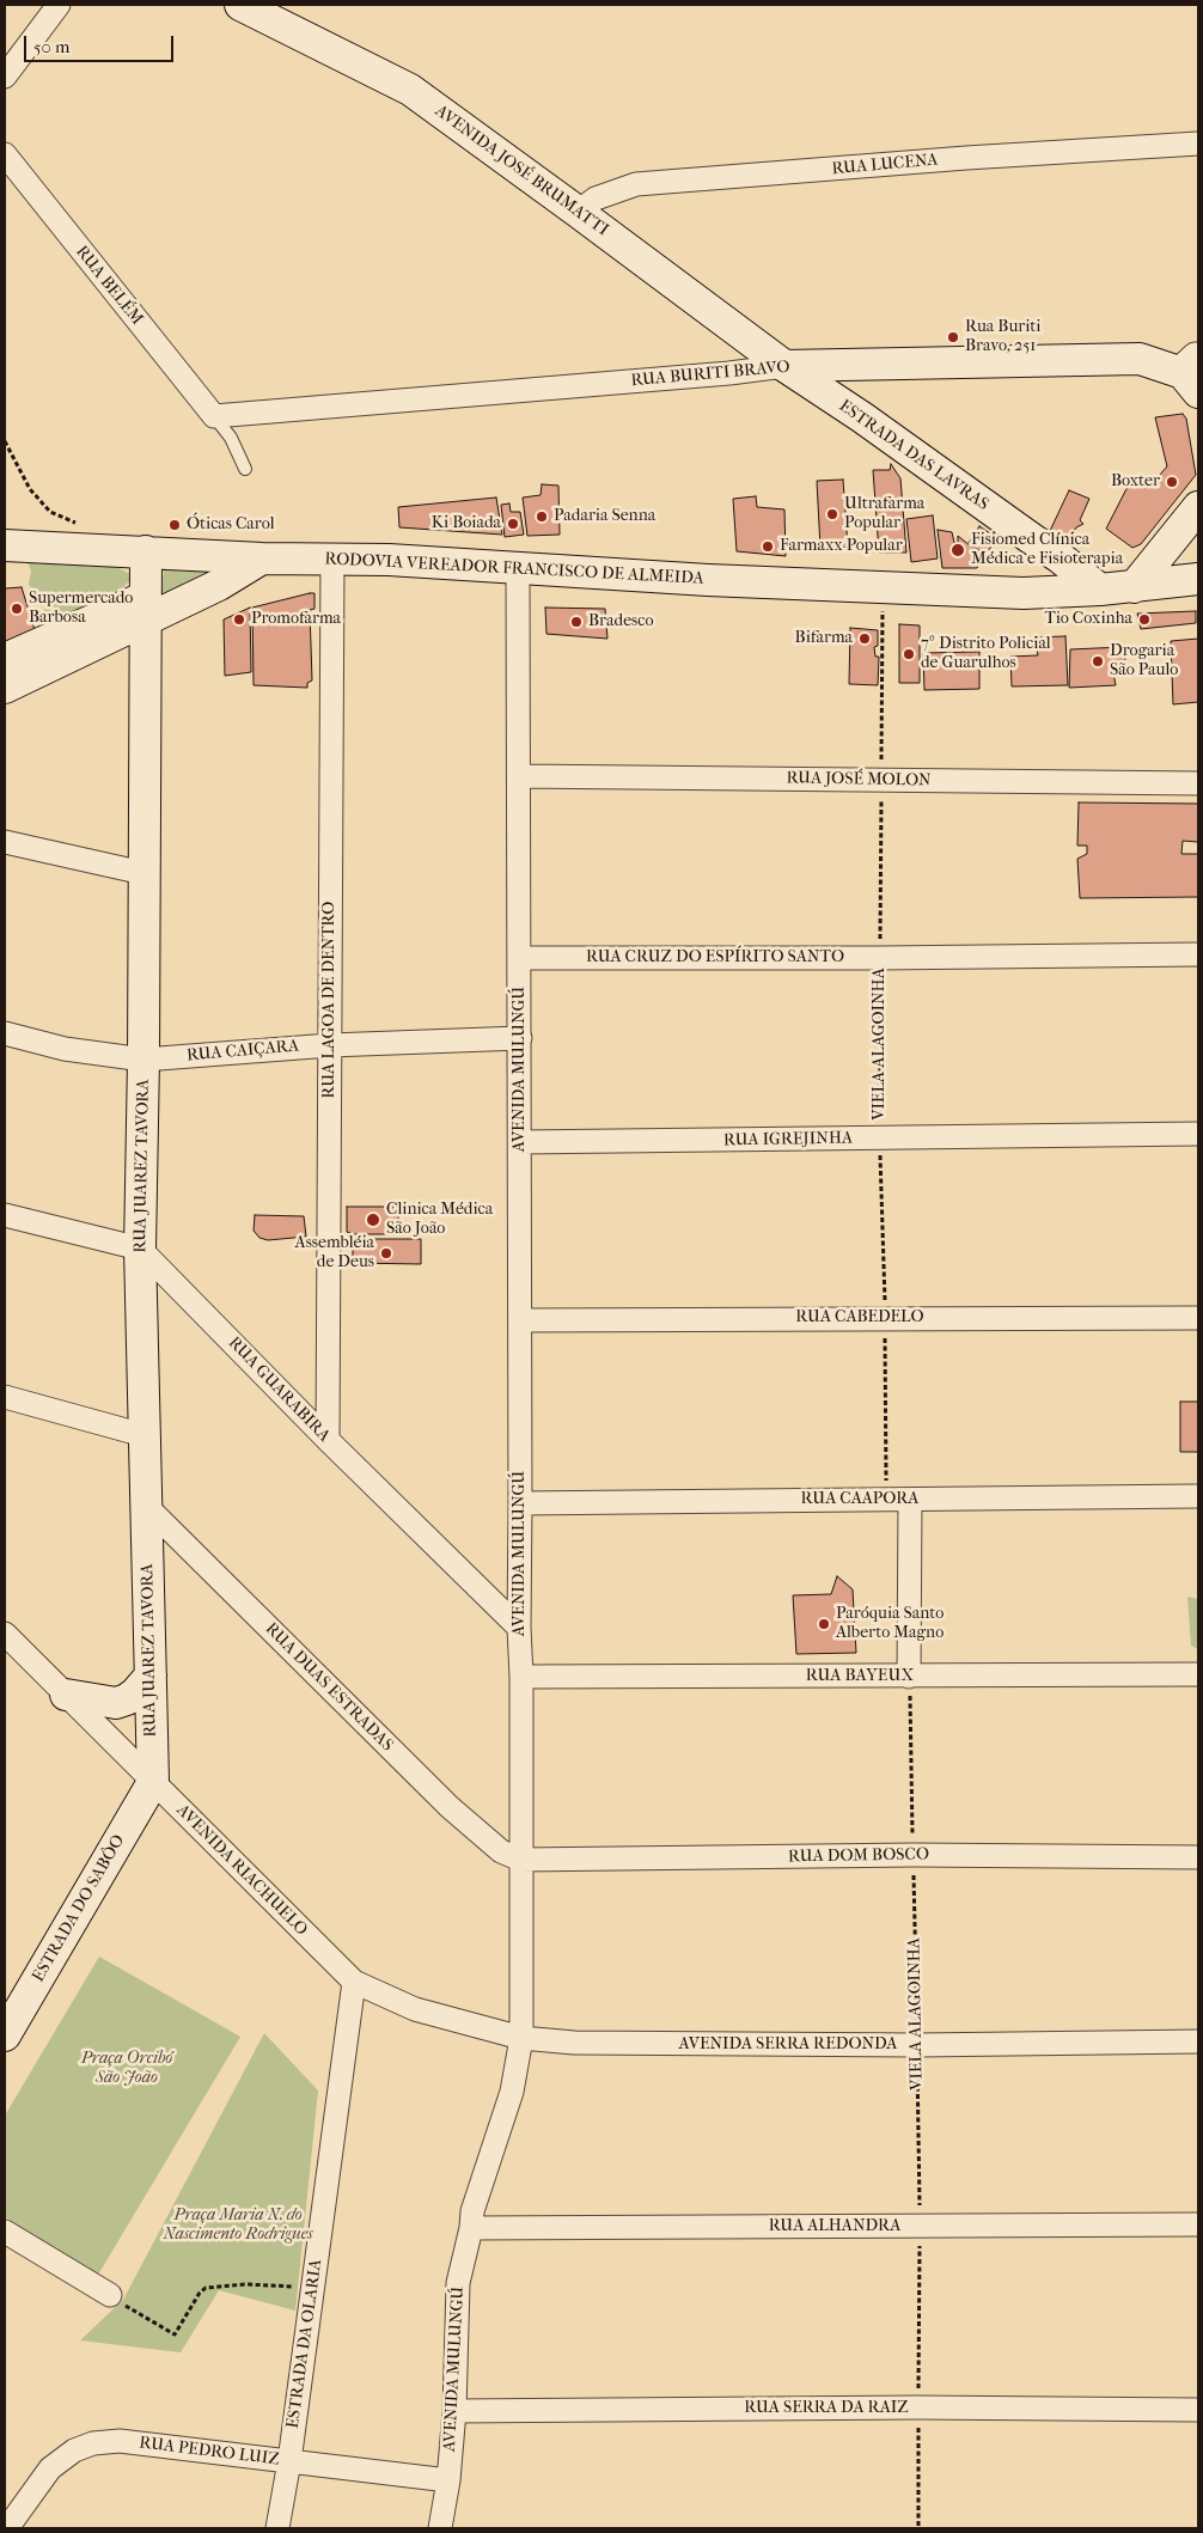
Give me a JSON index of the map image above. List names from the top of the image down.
{
  "streets": {
    "main road": [
      "AVENIDA JOSÉ BRUMATTI",
      "RUA BURITI BRAVO",
      "ESTRADA DAS LAVRAS",
      "RODOVIA VEREADOR FRANCISCO DE ALMEIDA",
      "RUA JUAREZ TAVORA",
      "ESTRADA DO SABÔO"
    ],
    "street": [
      "RUA LUCENA",
      "RUA BELÉM",
      "RUA JOSÉ MOLON",
      "RUA CRUZ DO ESPÍRITO SANTO",
      "RUA LAGOA DE DENTRO",
      "RUA CAIÇARA",
      "AVENIDA MULUNGÚ",
      "RUA IGREJINHA",
      "RUA CABEDELO",
      "RUA GUARABIRA",
      "RUA CAAPORA",
      "RUA BAYEUX",
      "RUA DUAS ESTRADAS",
      "RUA DOM BOSCO",
      "AVENIDA RIACHUELO",
      "AVENIDA SERRA REDONDA",
      "RUA ALHANDRA",
      "ESTRADA DA OLARIA",
      "RUA SERRA DA RAIZ",
      "RUA PEDRO LUIZ"
    ],
    "path": ["VIELA ALAGOINHA"]
  },
  "crossings": [
    ["RUA LUCENA", "AVENIDA JOSÉ BRUMATTI"],
    ["AVENIDA JOSÉ BRUMATTI", "RUA BURITI BRAVO"],
    ["AVENIDA JOSÉ BRUMATTI", "ESTRADA DAS LAVRAS"],
    ["RUA BELÉM", "RUA BURITI BRAVO"],
    ["RUA BURITI BRAVO", "ESTRADA DAS LAVRAS"],
    ["ESTRADA DAS LAVRAS", "RODOVIA VEREADOR FRANCISCO DE ALMEIDA"],
    ["RODOVIA VEREADOR FRANCISCO DE ALMEIDA", "RUA LAGOA DE DENTRO"],
    ["RODOVIA VEREADOR FRANCISCO DE ALMEIDA", "VIELA ALAGOINHA"],
    ["RODOVIA VEREADOR FRANCISCO DE ALMEIDA", "AVENIDA MULUNGÚ"],
    ["RODOVIA VEREADOR FRANCISCO DE ALMEIDA", "RUA JUAREZ TAVORA"],
    ["RUA JOSÉ MOLON", "VIELA ALAGOINHA"],
    ["RUA JOSÉ MOLON", "AVENIDA MULUNGÚ"],
    ["RUA CRUZ DO ESPÍRITO SANTO", "VIELA ALAGOINHA"],
    ["RUA CRUZ DO ESPÍRITO SANTO", "AVENIDA MULUNGÚ"],
    ["RUA LAGOA DE DENTRO", "RUA CAIÇARA"],
    ["RUA LAGOA DE DENTRO", "RUA GUARABIRA"],
    ["VIELA ALAGOINHA", "RUA IGREJINHA"],
    ["VIELA ALAGOINHA", "RUA CABEDELO"],
    ["VIELA ALAGOINHA", "RUA CAAPORA"],
    ["VIELA ALAGOINHA", "RUA BAYEUX"],
    ["VIELA ALAGOINHA", "RUA DOM BOSCO"],
    ["VIELA ALAGOINHA", "AVENIDA SERRA REDONDA"],
    ["VIELA ALAGOINHA", "RUA ALHANDRA"],
    ["VIELA ALAGOINHA", "RUA SERRA DA RAIZ"],
    ["RUA CAIÇARA", "AVENIDA MULUNGÚ"],
    ["RUA CAIÇARA", "RUA JUAREZ TAVORA"],
    ["AVENIDA MULUNGÚ", "RUA IGREJINHA"],
    ["AVENIDA MULUNGÚ", "RUA CABEDELO"],
    ["AVENIDA MULUNGÚ", "RUA GUARABIRA"],
    ["AVENIDA MULUNGÚ", "RUA CAAPORA"],
    ["AVENIDA MULUNGÚ", "RUA BAYEUX"],
    ["AVENIDA MULUNGÚ", "RUA DUAS ESTRADAS"],
    ["AVENIDA MULUNGÚ", "RUA DOM BOSCO"],
    ["AVENIDA MULUNGÚ", "AVENIDA RIACHUELO"],
    ["AVENIDA MULUNGÚ", "AVENIDA SERRA REDONDA"],
    ["AVENIDA MULUNGÚ", "RUA ALHANDRA"],
    ["AVENIDA MULUNGÚ", "RUA SERRA DA RAIZ"],
    ["AVENIDA MULUNGÚ", "RUA PEDRO LUIZ"],
    ["RUA JUAREZ TAVORA", "RUA GUARABIRA"],
    ["RUA JUAREZ TAVORA", "RUA DUAS ESTRADAS"],
    ["RUA JUAREZ TAVORA", "AVENIDA RIACHUELO"],
    ["RUA JUAREZ TAVORA", "ESTRADA DO SABÔO"],
    ["RUA DUAS ESTRADAS", "RUA DOM BOSCO"],
    ["AVENIDA RIACHUELO", "ESTRADA DO SABÔO"],
    ["AVENIDA RIACHUELO", "AVENIDA SERRA REDONDA"],
    ["AVENIDA RIACHUELO", "ESTRADA DA OLARIA"],
    ["ESTRADA DA OLARIA", "RUA PEDRO LUIZ"]
  ],
  "parks": ["Praça Orcibó São João", "Praça Maria N. do Nascimento Rodrigues"],
  "places": [
    "Rua Buriti Bravo, 251",
    "Boxter",
    "Ultrafarma Popular",
    "Padaria Senna",
    "Ki Boiada",
    "Óticas Carol",
    "Farmaxx Popular",
    "Fisiomed Clínica Médica e Fisioterapia",
    "Supermercado Barbosa",
    "Promofarma",
    "Tio Coxinha",
    "Bradesco",
    "Bifarma",
    "7º Distrito Policial de Guarulhos",
    "Drogaria São Paulo",
    "Clinica Médica São João",
    "Assembléia de Deus",
    "Paróquia Santo Alberto Magno"
  ],
  "scale_bar": "50 m"
}
